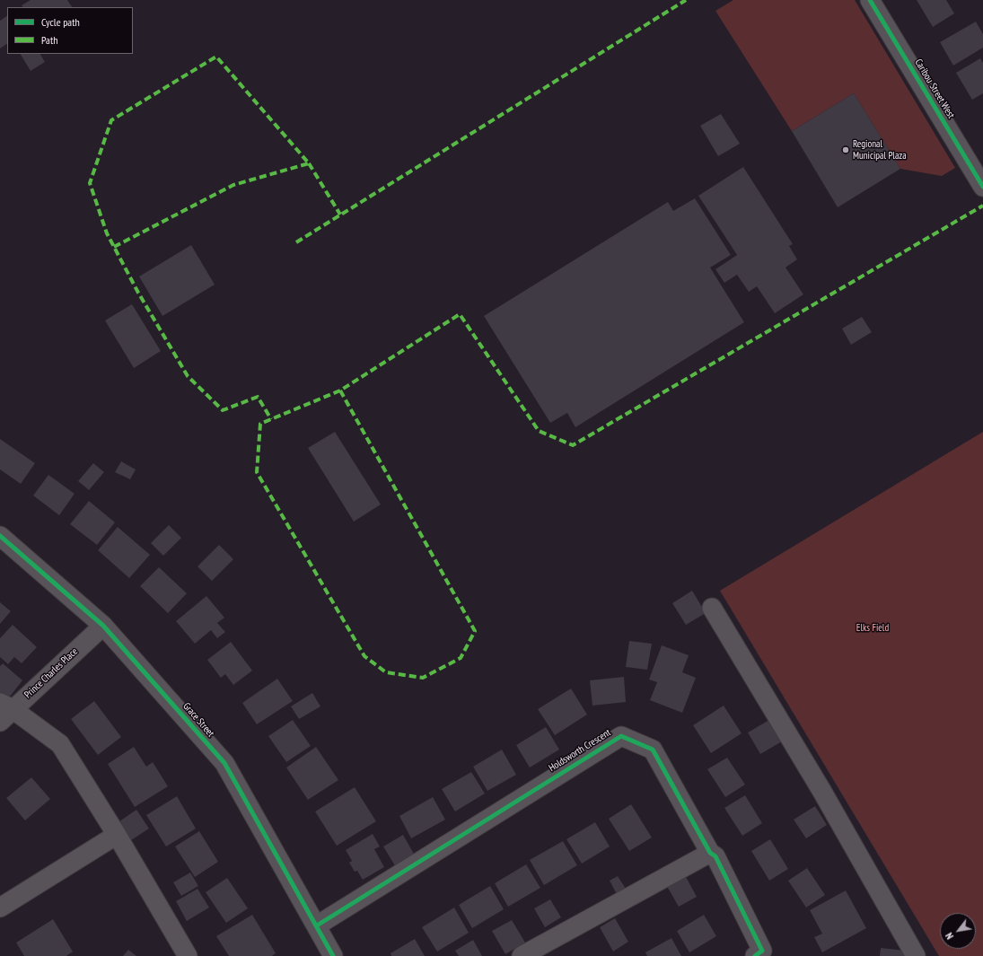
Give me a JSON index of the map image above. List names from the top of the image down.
{
  "streets": {
    "street": [
      "Caribou Street West",
      "Prince Charles Place",
      "Grace Street",
      "Holdsworth Crescent"
    ]
  },
  "crossings": [
    ["Prince Charles Place", "Grace Street"],
    ["Grace Street", "Holdsworth Crescent"]
  ],
  "parks": ["Elks Field"],
  "places": ["Regional Municipal Plaza"],
  "legend": ["Cycle path", "Path"],
  "north": "bottom left"
}
